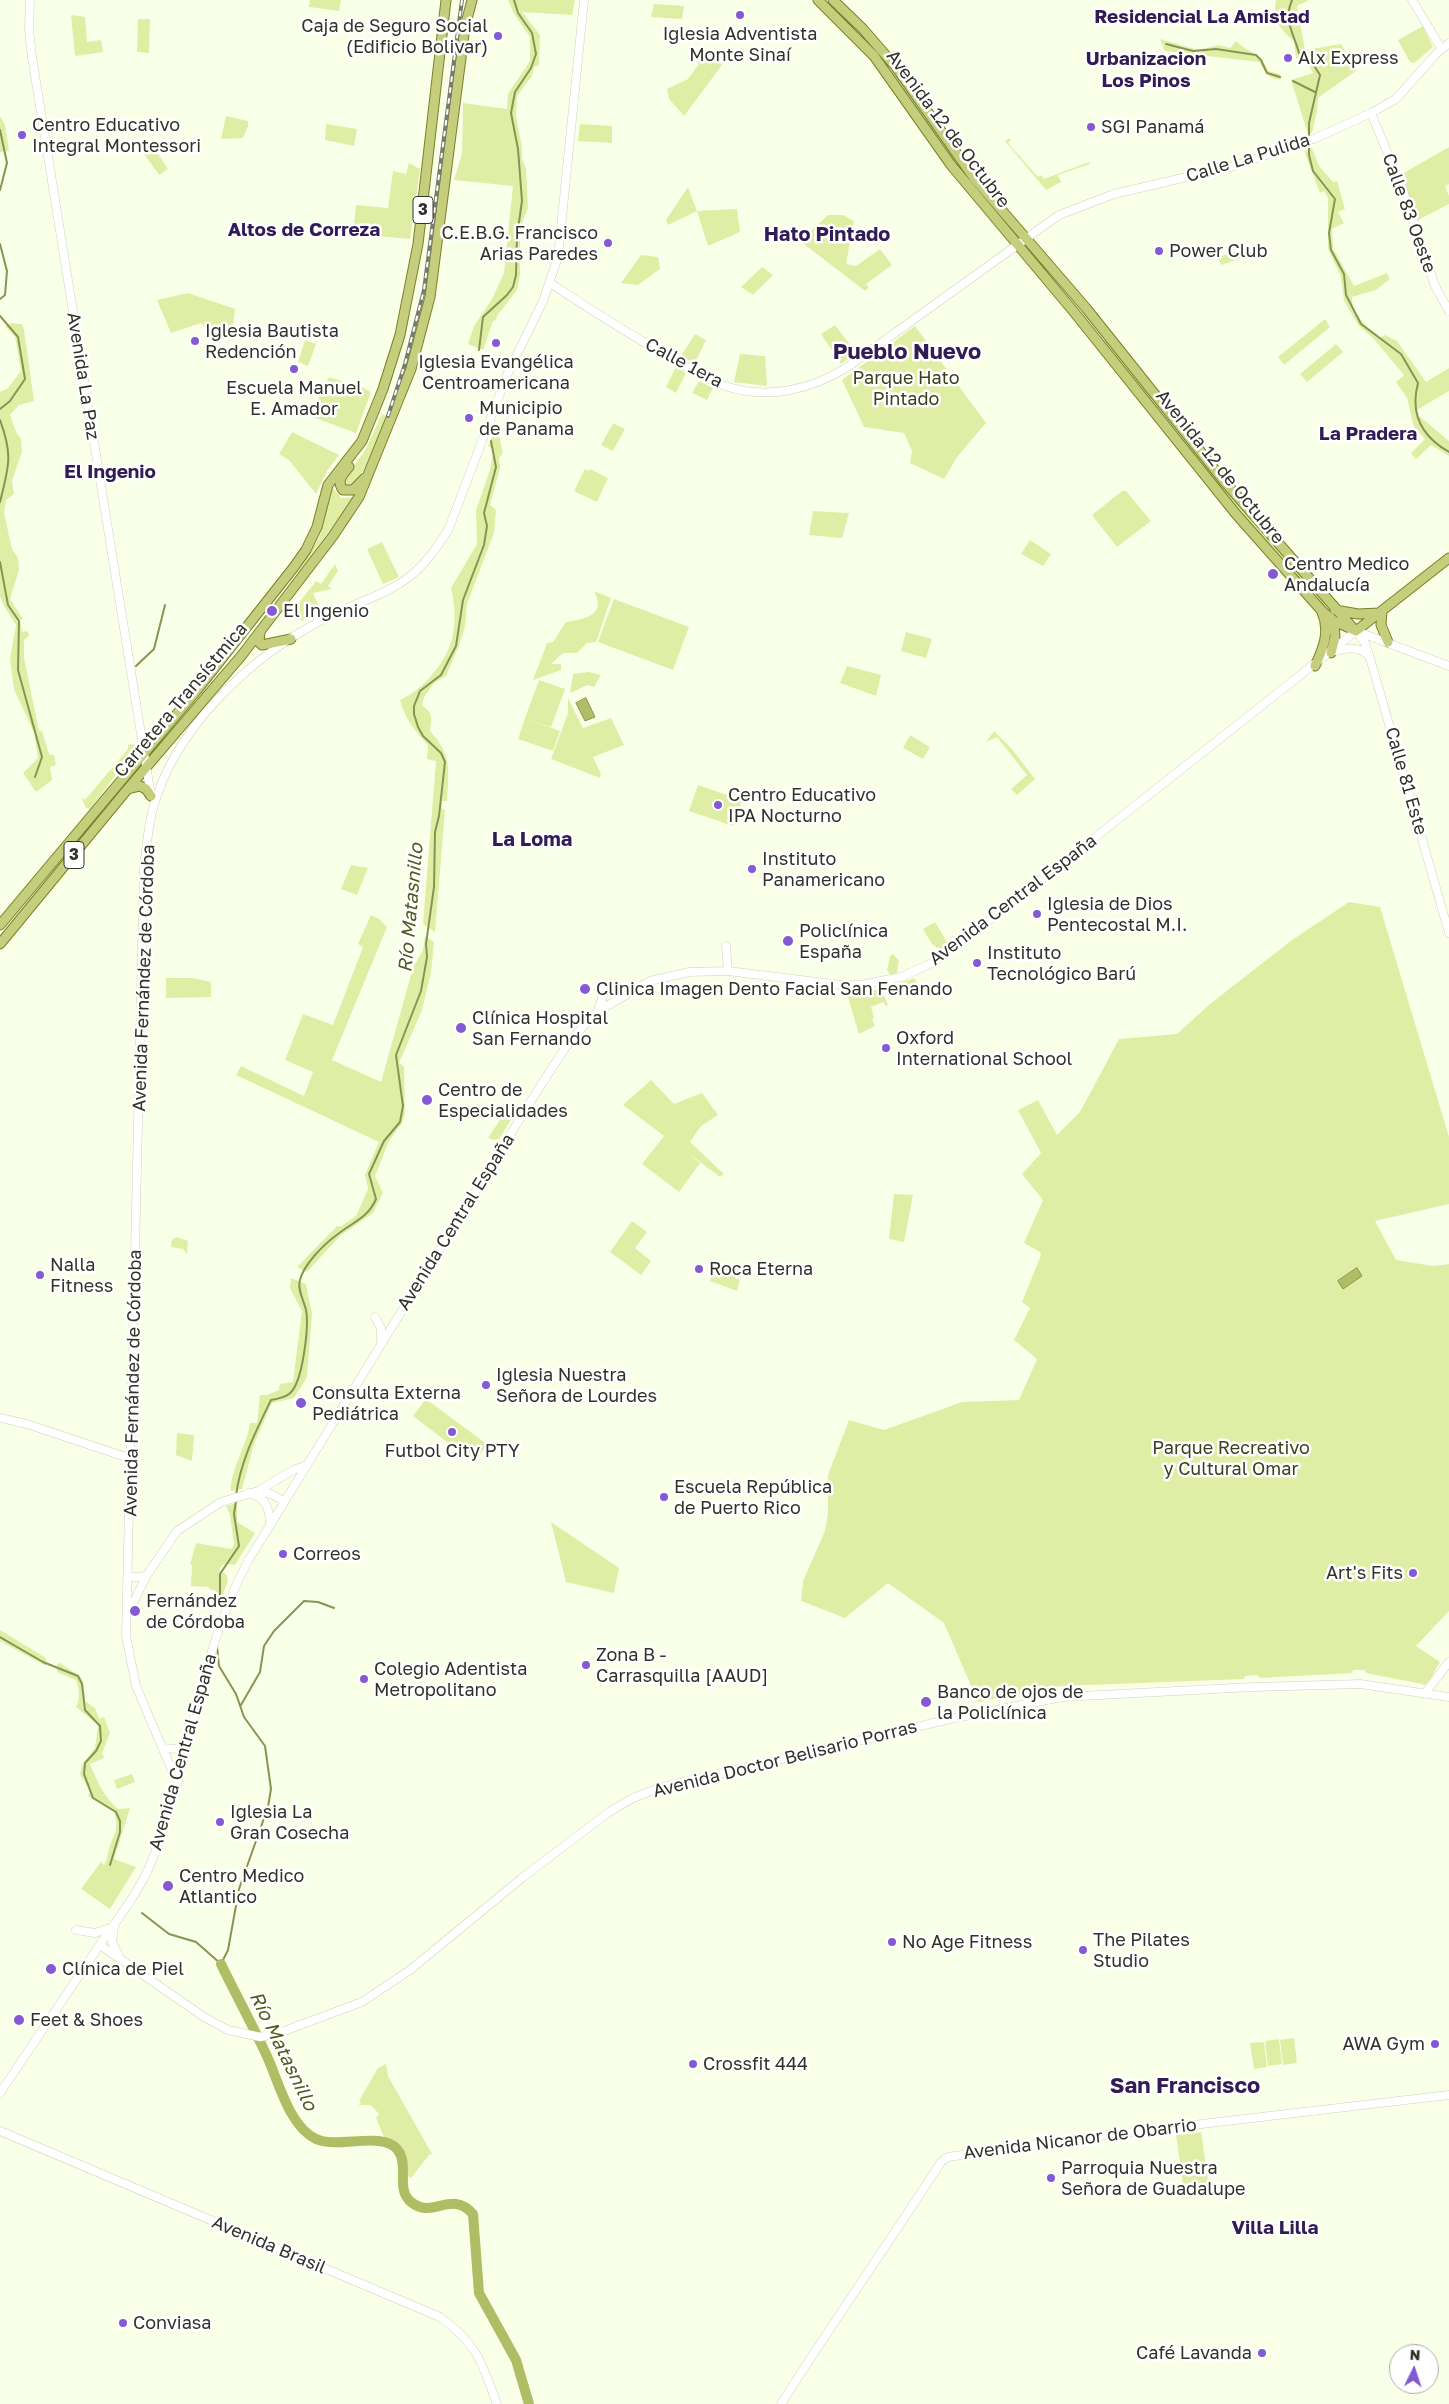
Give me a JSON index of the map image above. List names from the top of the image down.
{
  "streets": {
    "main road": [
      "Avenida 12 de Octubre",
      "Calle La Pulida",
      "3",
      "Calle 83 Oeste",
      "Calle 1era",
      "Avenida La Paz",
      "Carretera Transístmica",
      "Calle 81 Este",
      "Avenida Central España",
      "Avenida Fernández de Córdoba",
      "Avenida Doctor Belisario Porras",
      "Avenida Nicanor de Obarrio",
      "Avenida Brasil"
    ]
  },
  "crossings": [
    ["Avenida 12 de Octubre", "Calle La Pulida"],
    ["Avenida 12 de Octubre", "Calle 1era"],
    ["Avenida 12 de Octubre", "Calle 81 Este"],
    ["Avenida 12 de Octubre", "Avenida Central España"],
    ["Calle La Pulida", "Calle 83 Oeste"],
    ["Calle La Pulida", "Calle 1era"],
    ["Calle 1era", "Avenida Fernández de Córdoba"],
    ["Avenida La Paz", "Carretera Transístmica"],
    ["Avenida La Paz", "Avenida Fernández de Córdoba"],
    ["Calle 81 Este", "Avenida Central España"],
    ["Avenida Central España", "Avenida Fernández de Córdoba"],
    ["Avenida Central España", "Avenida Doctor Belisario Porras"]
  ],
  "districts": [
    "Residencial La Amistad",
    "Urbanizacion Los Pinos",
    "Altos de Correza",
    "Hato Pintado",
    "Pueblo Nuevo",
    "La Pradera",
    "El Ingenio",
    "La Loma",
    "San Francisco",
    "Villa Lilla"
  ],
  "water": ["Río Matasnillo"],
  "parks": ["Parque Hato Pintado", "Parque Recreativo y Cultural Omar"],
  "places": [
    "Iglesia Adventista Monte Sinaí",
    "Caja de Seguro Social (Edificio Bolivar)",
    "Alx Express",
    "SGI Panamá",
    "Centro Educativo Integral Montessori",
    "C.E.B.G. Francisco Arias Paredes",
    "Power Club",
    "Iglesia Bautista Redención",
    "Iglesia Evangélica Centroamericana",
    "Escuela Manuel E. Amador",
    "Municipio de Panama",
    "Centro Medico Andalucía",
    "El Ingenio",
    "Centro Educativo IPA Nocturno",
    "Instituto Panamericano",
    "Iglesia de Dios Pentecostal M.I.",
    "Policlínica España",
    "Instituto Tecnológico Barú",
    "Clinica Imagen Dento Facial San Fenando",
    "Clínica Hospital San Fernando",
    "Oxford International School",
    "Centro de Especialidades",
    "Roca Eterna",
    "Nalla Fitness",
    "Iglesia Nuestra Señora de Lourdes",
    "Consulta Externa Pediátrica",
    "Futbol City PTY",
    "Escuela República de Puerto Rico",
    "Correos",
    "Art's Fits",
    "Fernández de Córdoba",
    "Zona B - Carrasquilla [AAUD]",
    "Colegio Adentista Metropolitano",
    "Banco de ojos de la Policlínica",
    "Iglesia La Gran Cosecha",
    "Centro Medico Atlantico",
    "No Age Fitness",
    "The Pilates Studio",
    "Clínica de Piel",
    "Feet & Shoes",
    "AWA Gym",
    "Crossfit 444",
    "Parroquia Nuestra Señora de Guadalupe",
    "Conviasa",
    "Café Lavanda"
  ],
  "north": "top"
}
